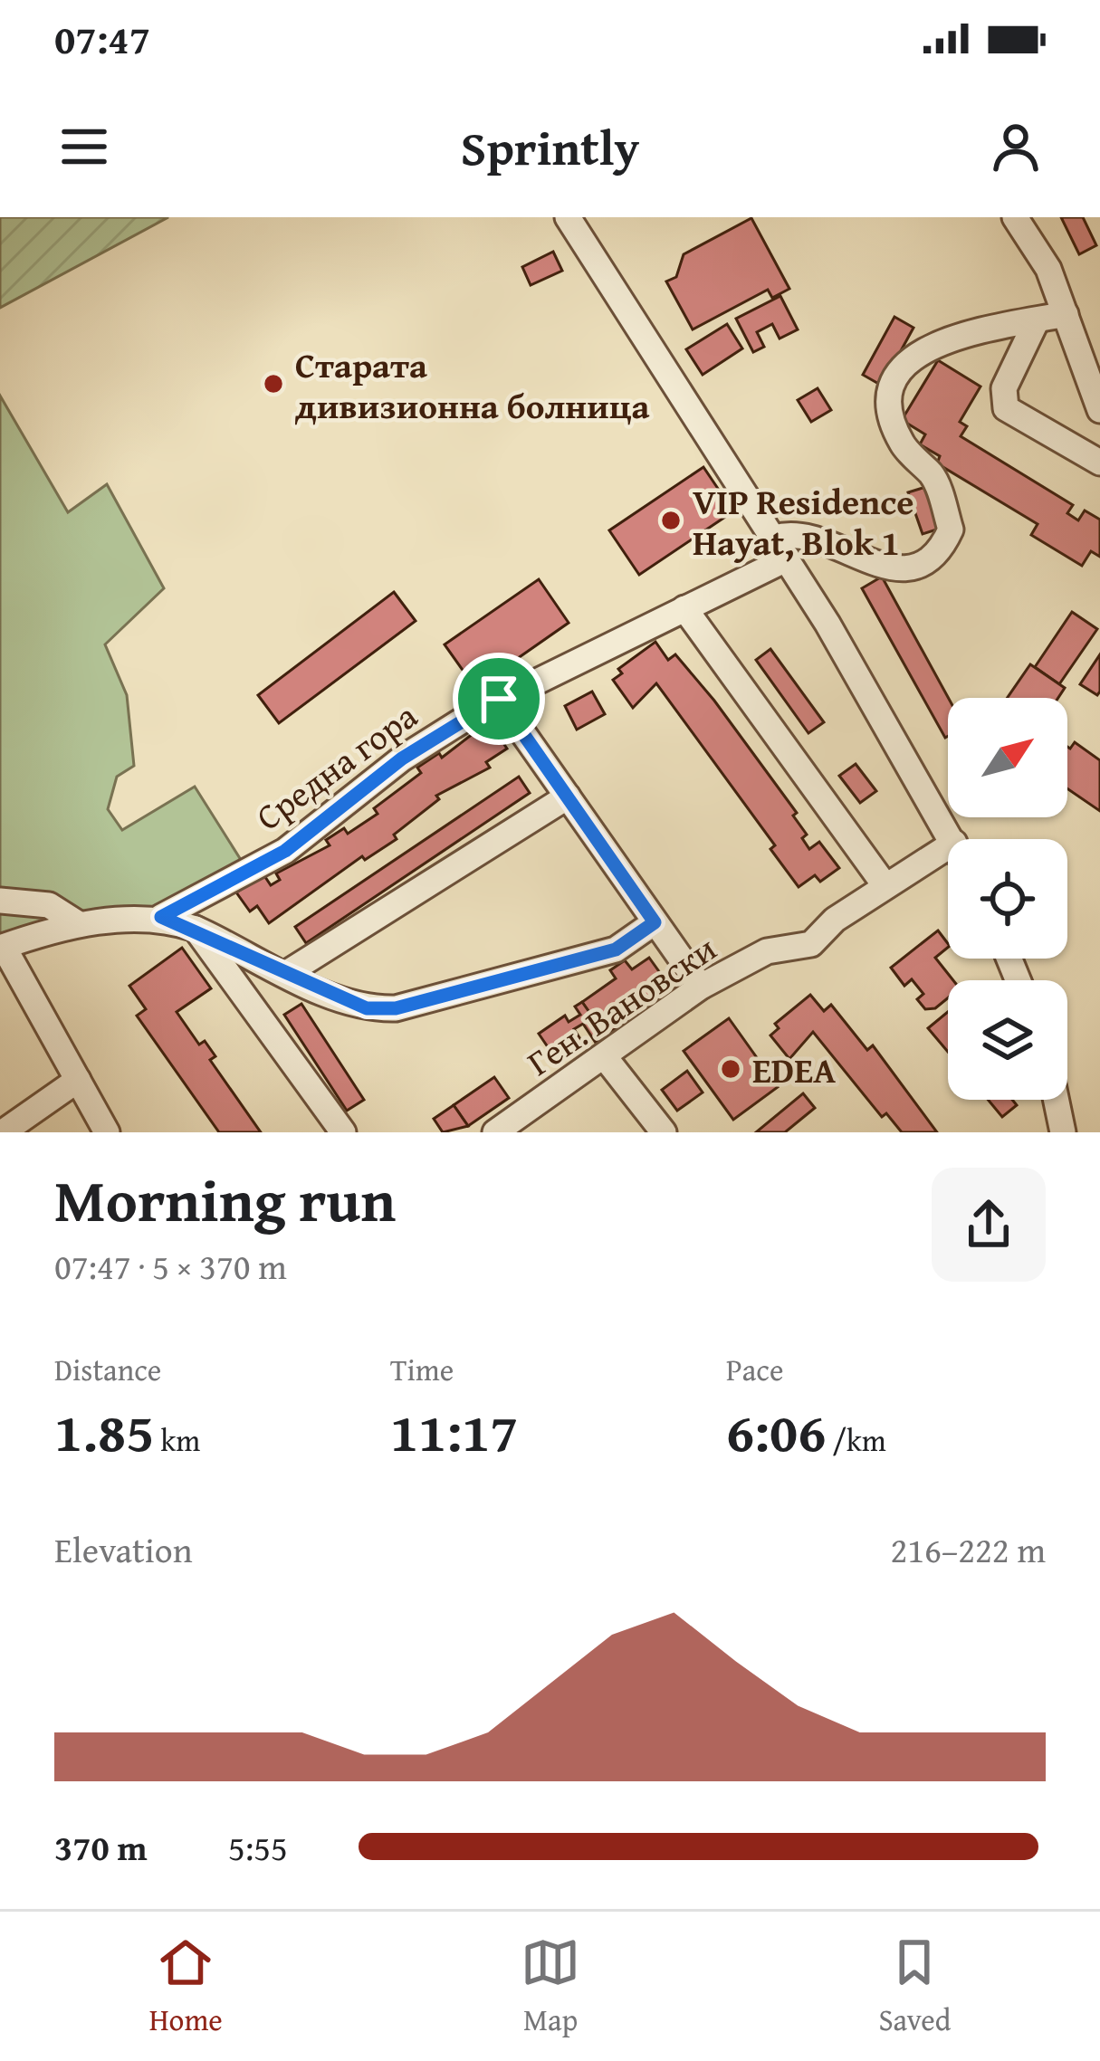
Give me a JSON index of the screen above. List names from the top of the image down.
{
  "streets": {
    "street": ["Средна гора", "Ген. Вановски"]
  },
  "places": ["Старата дивизионна болница", "VIP Residence Hayat, Blok 1", "EDEA"],
  "north": "top right",
  "page": {
    "status": "07:47",
    "header": "Sprintly",
    "heading": ["Morning run", "07:47 · 5 × 370 m"],
    "stats": [
      ["Distance", "1.85 km"],
      ["Time", "11:17"],
      ["Pace", "6:06 /km"]
    ],
    "chart": ["Elevation", "216–222 m"],
    "list": [
      {
        "name": "370 m",
        "note": "5:55"
      }
    ],
    "tabs": ["Home", "Map", "Saved"]
  }
}
